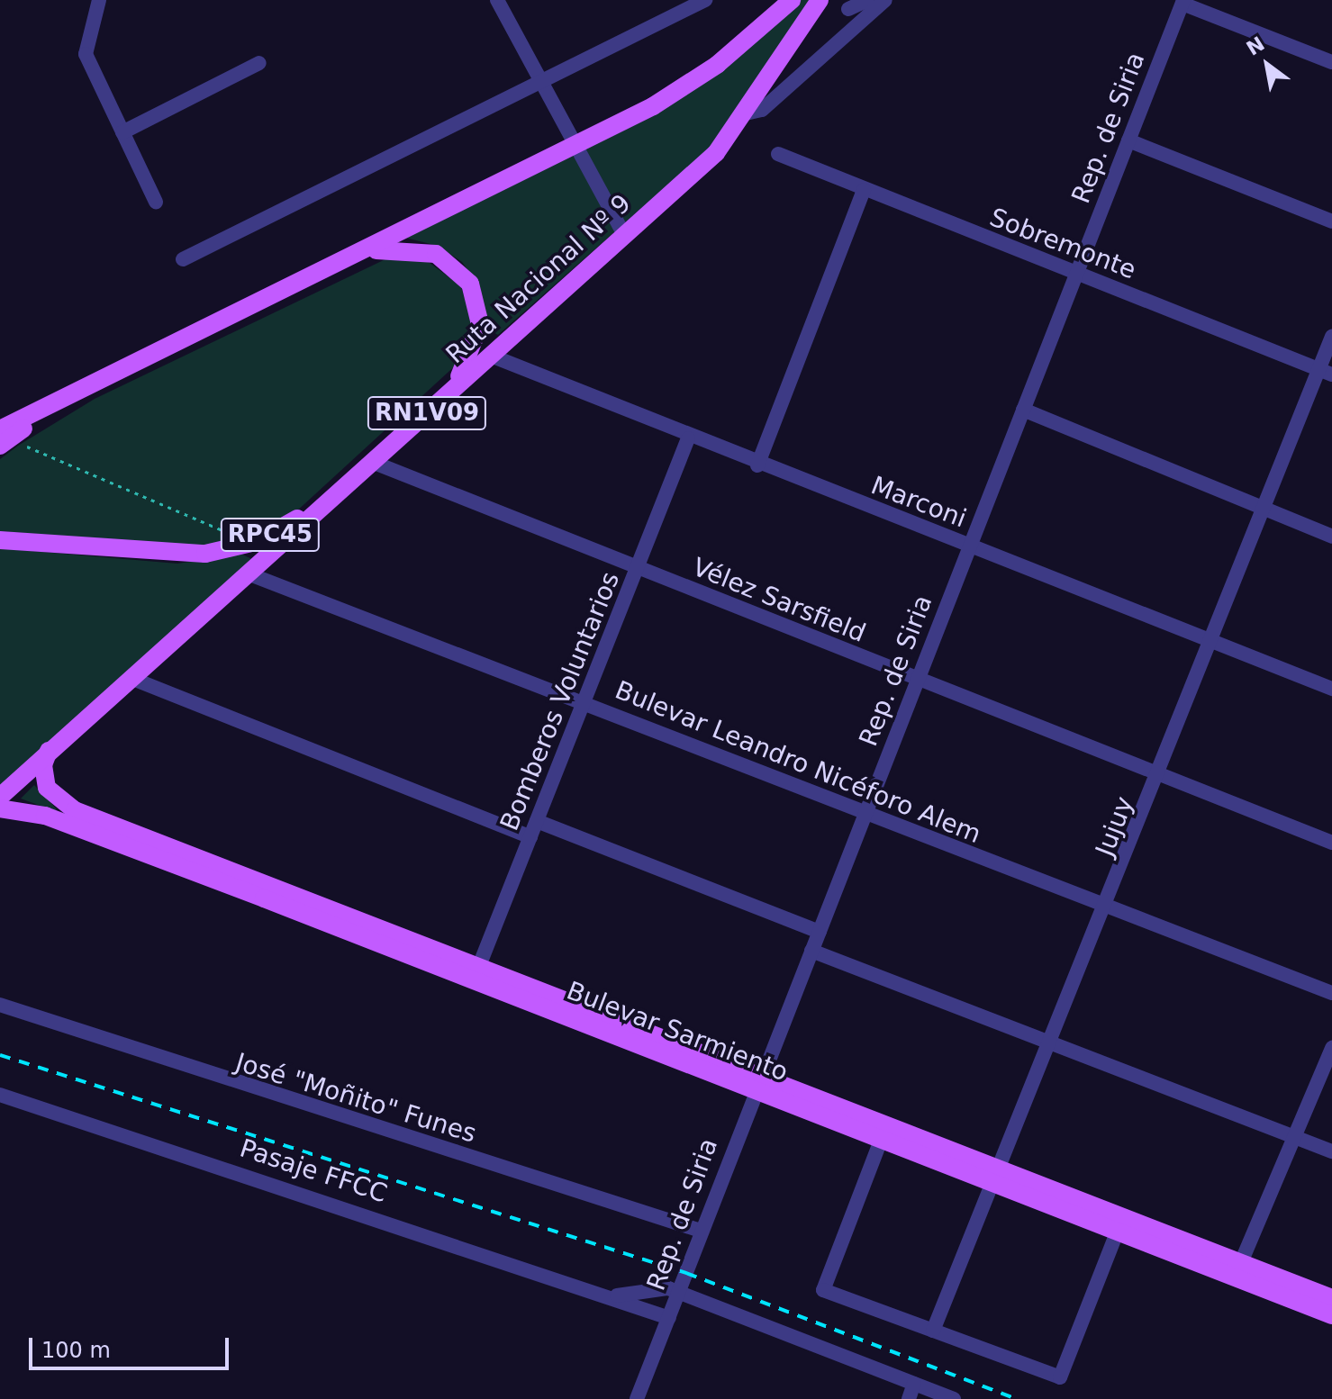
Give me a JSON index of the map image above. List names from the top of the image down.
{
  "streets": {
    "main road": [
      "Ruta Nacional Nº 9",
      "RN1V09",
      "RPC45",
      "Bulevar Sarmiento"
    ],
    "street": [
      "Rep. de Siria",
      "Sobremonte",
      "Marconi",
      "Vélez Sarsfield",
      "Bomberos Voluntarios",
      "Bulevar Leandro Nicéforo Alem",
      "Jujuy",
      "José \"Moñito\" Funes",
      "Pasaje FFCC"
    ]
  },
  "crossings": [
    ["Rep. de Siria", "Sobremonte"],
    ["Rep. de Siria", "Marconi"],
    ["Rep. de Siria", "Vélez Sarsfield"],
    ["Rep. de Siria", "Bulevar Leandro Nicéforo Alem"],
    ["Rep. de Siria", "Bulevar Sarmiento"],
    ["Rep. de Siria", "José \"Moñito\" Funes"],
    ["Rep. de Siria", "Pasaje FFCC"],
    ["Sobremonte", "Jujuy"],
    ["Ruta Nacional Nº 9", "RN1V09"],
    ["Ruta Nacional Nº 9", "Marconi"],
    ["Ruta Nacional Nº 9", "RPC45"],
    ["Ruta Nacional Nº 9", "Vélez Sarsfield"],
    ["Ruta Nacional Nº 9", "Bulevar Leandro Nicéforo Alem"],
    ["Ruta Nacional Nº 9", "Bulevar Sarmiento"],
    ["Marconi", "Bomberos Voluntarios"],
    ["Marconi", "Jujuy"],
    ["Vélez Sarsfield", "Bomberos Voluntarios"],
    ["Vélez Sarsfield", "Jujuy"],
    ["Bomberos Voluntarios", "Bulevar Leandro Nicéforo Alem"],
    ["Bomberos Voluntarios", "Bulevar Sarmiento"],
    ["Bulevar Leandro Nicéforo Alem", "Jujuy"],
    ["Jujuy", "Bulevar Sarmiento"]
  ],
  "scale_bar": "100 m",
  "north": "top left"
}
